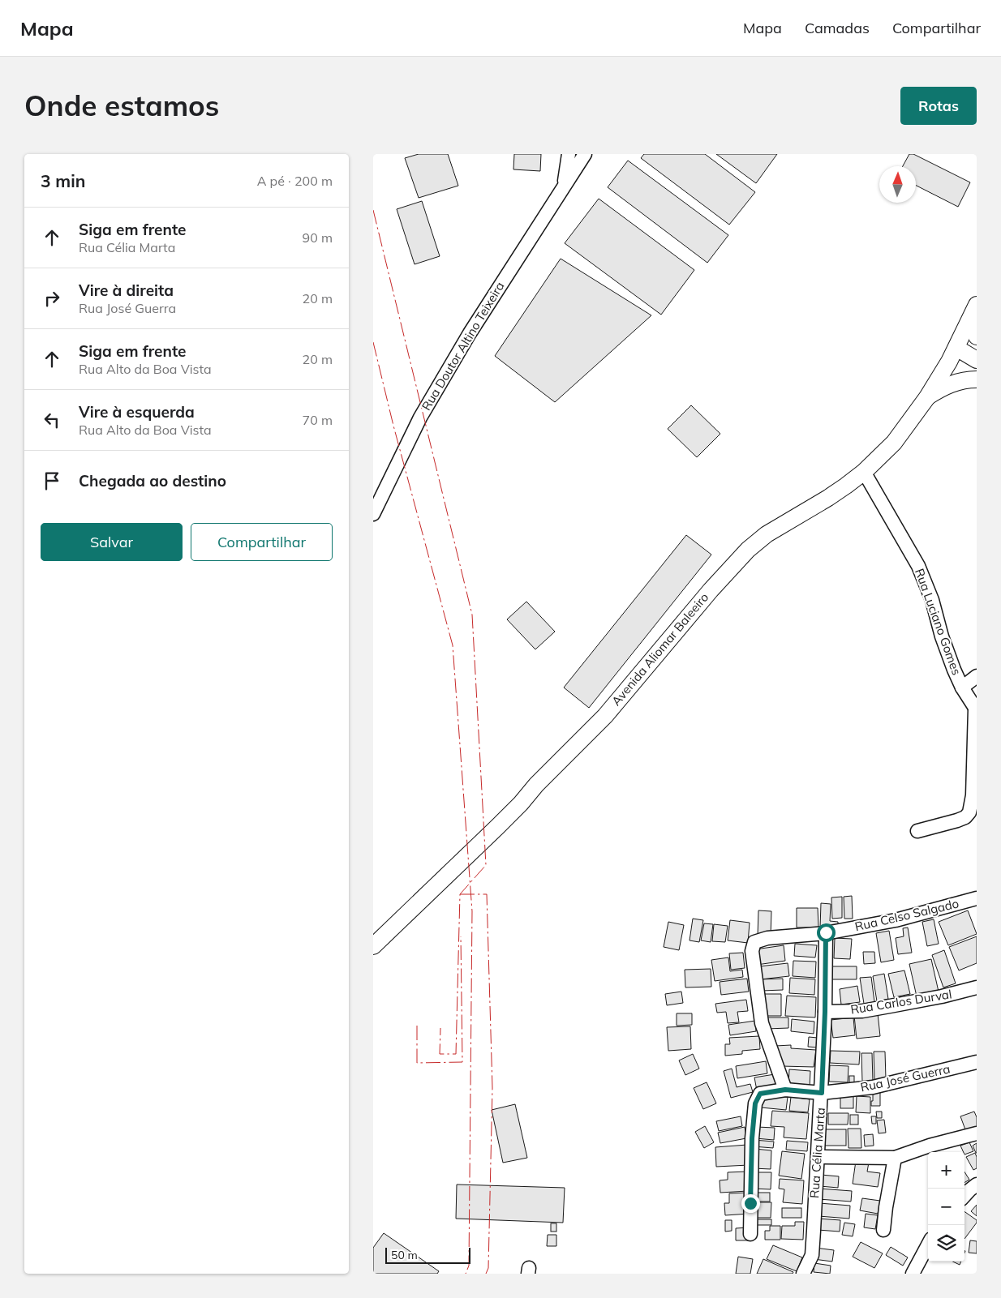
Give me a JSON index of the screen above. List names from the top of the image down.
{
  "streets": {
    "main road": ["Avenida Aliomar Baleeiro"],
    "street": [
      "Rua Doutor Altino Teixeira",
      "Rua Luciano Gomes",
      "Rua Celso Salgado",
      "Rua Carlos Durval",
      "Rua José Guerra",
      "Rua Célia Marta"
    ]
  },
  "crossings": [
    ["Rua Luciano Gomes", "Avenida Aliomar Baleeiro"],
    ["Rua Celso Salgado", "Rua José Guerra"],
    ["Rua Celso Salgado", "Rua Célia Marta"],
    ["Rua Carlos Durval", "Rua Célia Marta"],
    ["Rua José Guerra", "Rua Célia Marta"]
  ],
  "scale_bar": "50 m",
  "north": "top",
  "page": {
    "header": "Mapa",
    "nav": ["Mapa", "Camadas", "Compartilhar"],
    "buttons": [
      "Rotas",
      ["Salvar", "Compartilhar"]
    ],
    "title": "Onde estamos",
    "heading": ["3 min", "A pé · 200 m"],
    "list": [
      ["Siga em frente", "Rua Célia Marta", "90 m"],
      ["Vire à direita", "Rua José Guerra", "20 m"],
      ["Siga em frente", "Rua Alto da Boa Vista", "20 m"],
      ["Vire à esquerda", "Rua Alto da Boa Vista", "70 m"],
      "Chegada ao destino"
    ],
    "map_buttons": ["+", "−"],
    "scale": "50 m"
  }
}
